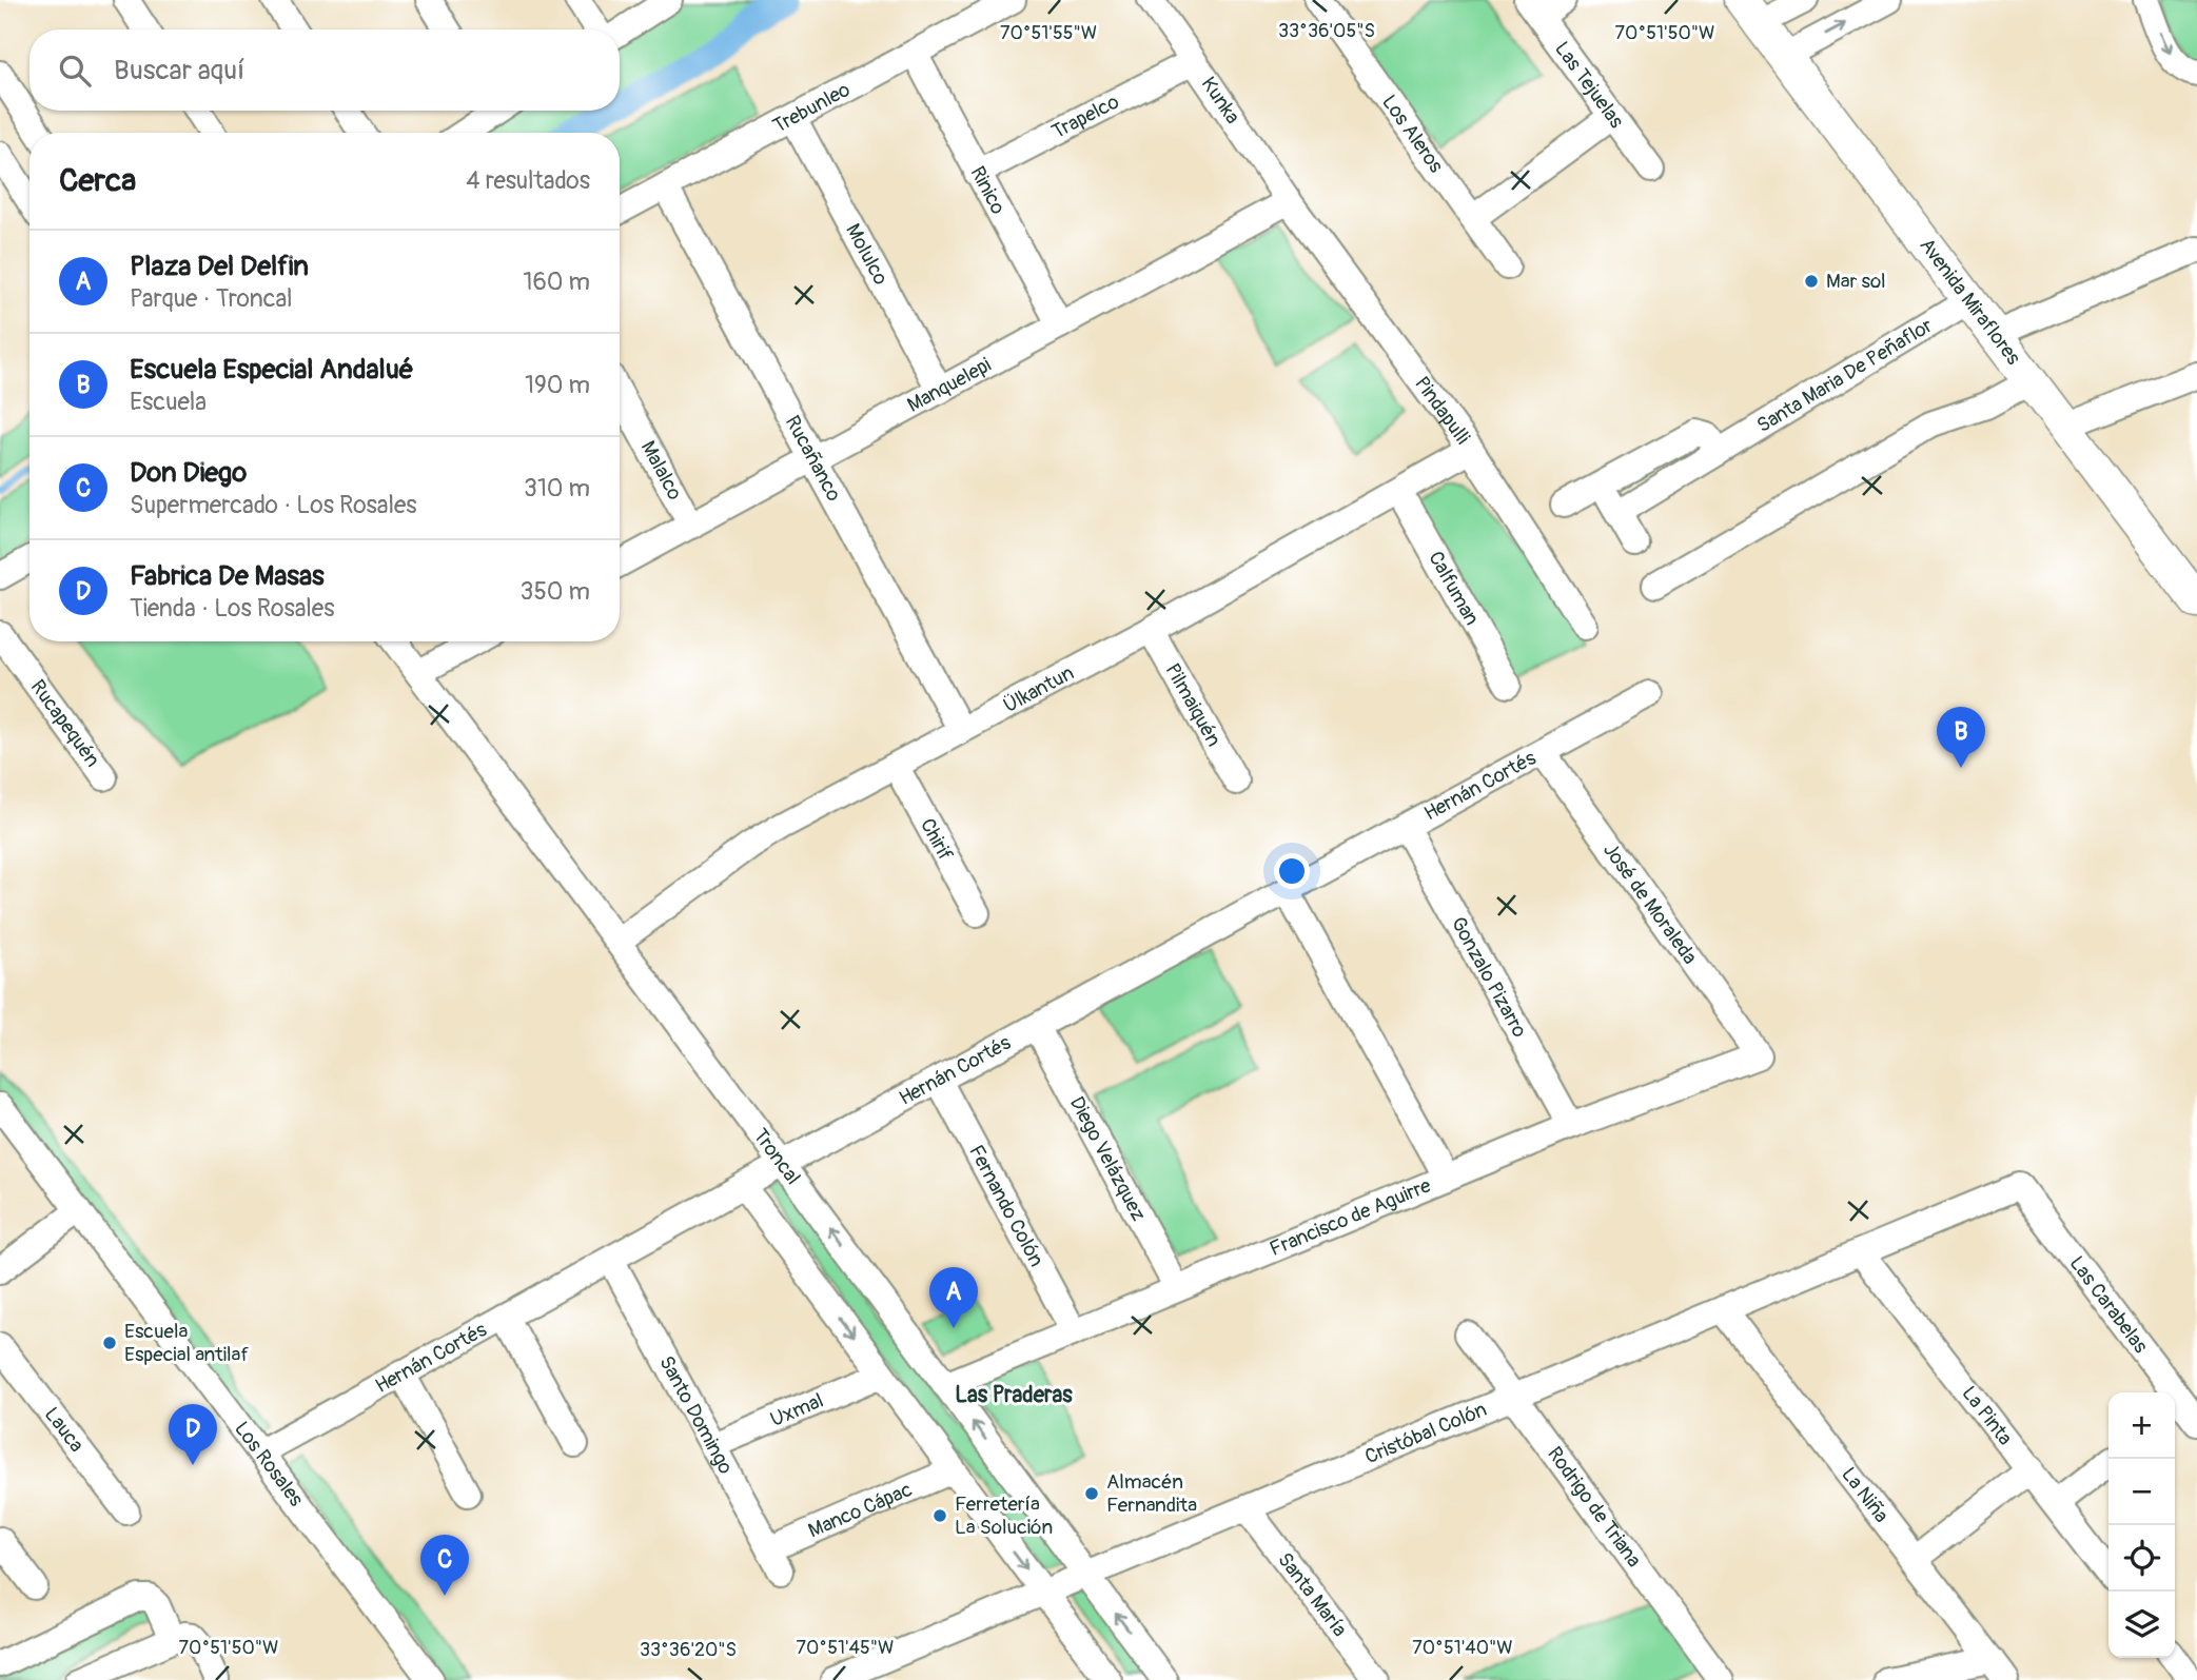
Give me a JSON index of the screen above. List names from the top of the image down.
{
  "streets": {
    "main road": ["Avenida Miraflores"],
    "street": [
      "Las Tejuelas",
      "Kunka",
      "Trebunleo",
      "Trapelco",
      "Los Aleros",
      "Rinico",
      "Molulco",
      "Santa Maria De Peñaflor",
      "Manquelepi",
      "Pindapulli",
      "Rucañanco",
      "Malalco",
      "Calfuman",
      "Ülkantun",
      "Pilmaiquén",
      "Rucapequén",
      "Hernán Cortés",
      "Chirif",
      "José de Moraleda",
      "Gonzalo Pizarro",
      "Troncal",
      "Diego Velázquez",
      "Fernando Colón",
      "Francisco de Aguirre",
      "Las Carabelas",
      "Uxmal",
      "Santo Domingo",
      "La Pinta",
      "Lauca",
      "Cristóbal Colón",
      "Los Rosales",
      "La Niña",
      "Rodrigo de Triana",
      "Manco Cápac",
      "Santa María"
    ]
  },
  "crossings": [
    ["Kunka", "Trapelco"],
    ["Kunka", "Manquelepi"],
    ["Kunka", "Pindapulli"],
    ["Trebunleo", "Rinico"],
    ["Trebunleo", "Molulco"],
    ["Trebunleo", "Rucañanco"],
    ["Trapelco", "Rinico"],
    ["Rinico", "Manquelepi"],
    ["Molulco", "Manquelepi"],
    ["Avenida Miraflores", "Santa Maria De Peñaflor"],
    ["Manquelepi", "Pindapulli"],
    ["Manquelepi", "Rucañanco"],
    ["Manquelepi", "Malalco"],
    ["Pindapulli", "Ülkantun"],
    ["Rucañanco", "Ülkantun"],
    ["Calfuman", "Ülkantun"],
    ["Ülkantun", "Pilmaiquén"],
    ["Ülkantun", "Chirif"],
    ["Ülkantun", "Troncal"],
    ["Hernán Cortés", "José de Moraleda"],
    ["Hernán Cortés", "Gonzalo Pizarro"],
    ["Hernán Cortés", "Troncal"],
    ["Hernán Cortés", "Diego Velázquez"],
    ["Hernán Cortés", "Fernando Colón"],
    ["Hernán Cortés", "Santo Domingo"],
    ["Hernán Cortés", "Los Rosales"],
    ["José de Moraleda", "Francisco de Aguirre"],
    ["Gonzalo Pizarro", "Francisco de Aguirre"],
    ["Troncal", "Francisco de Aguirre"],
    ["Troncal", "Cristóbal Colón"],
    ["Diego Velázquez", "Francisco de Aguirre"],
    ["Fernando Colón", "Francisco de Aguirre"],
    ["Las Carabelas", "Cristóbal Colón"],
    ["Uxmal", "Santo Domingo"],
    ["Santo Domingo", "Manco Cápac"],
    ["La Pinta", "Cristóbal Colón"],
    ["Cristóbal Colón", "La Niña"],
    ["Cristóbal Colón", "Rodrigo de Triana"],
    ["Cristóbal Colón", "Santa María"]
  ],
  "districts": ["Las Praderas"],
  "places": [
    "Mar sol",
    "Escuela Especial antilaf",
    "Almacén Fernandita",
    "Ferretería La Solución"
  ],
  "page": {
    "search": "Buscar aquí",
    "heading": ["Cerca", "4 resultados"],
    "list": [
      {
        "mark": "A",
        "name": "Plaza Del Delfin",
        "note": "Parque · Troncal",
        "value": "160 m"
      },
      {
        "mark": "B",
        "name": "Escuela Especial Andalué",
        "note": "Escuela",
        "value": "190 m"
      },
      {
        "mark": "C",
        "name": "Don Diego",
        "note": "Supermercado · Los Rosales",
        "value": "310 m"
      },
      {
        "mark": "D",
        "name": "Fabrica De Masas",
        "note": "Tienda · Los Rosales",
        "value": "350 m"
      }
    ],
    "pins": [
      "B",
      "A",
      "D",
      "C"
    ],
    "map_buttons": ["+", "−"]
  },
  "coordinates": [
    "33°36'05\"S",
    "70°51'55\"W",
    "70°51'50\"W",
    "70°51'45\"W",
    "70°51'40\"W",
    "33°36'20\"S"
  ]
}
